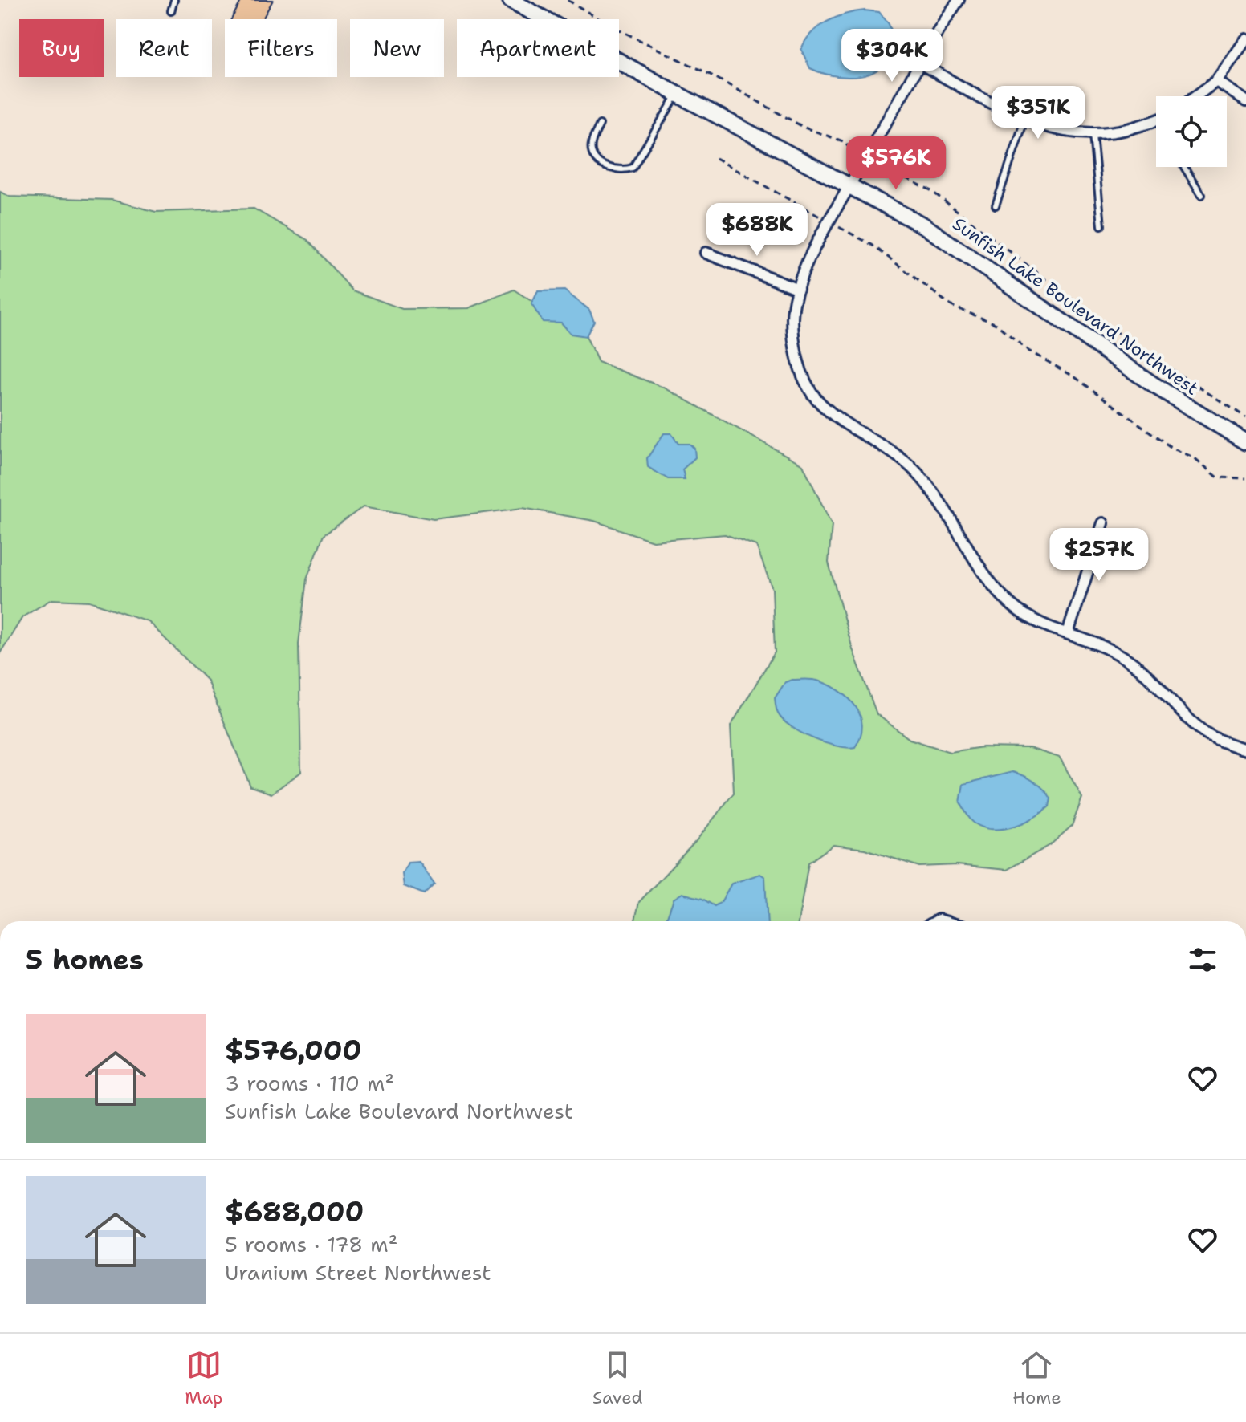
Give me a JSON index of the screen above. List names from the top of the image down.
{
  "streets": {
    "street": ["Sunfish Lake Boulevard Northwest"]
  },
  "page": {
    "chip": [
      "Buy",
      "Rent",
      "Filters",
      "New",
      "Apartment"
    ],
    "price": [
      "$304K",
      "$351K",
      "$576K",
      "$688K",
      "$257K"
    ],
    "heading": "5 homes",
    "list": [
      {
        "name": "$576,000",
        "note": "3 rooms · 110 m² · Sunfish Lake Boulevard Northwest"
      },
      {
        "name": "$688,000",
        "note": "5 rooms · 178 m² · Uranium Street Northwest"
      }
    ],
    "tabs": ["Map", "Saved", "Home"]
  }
}
